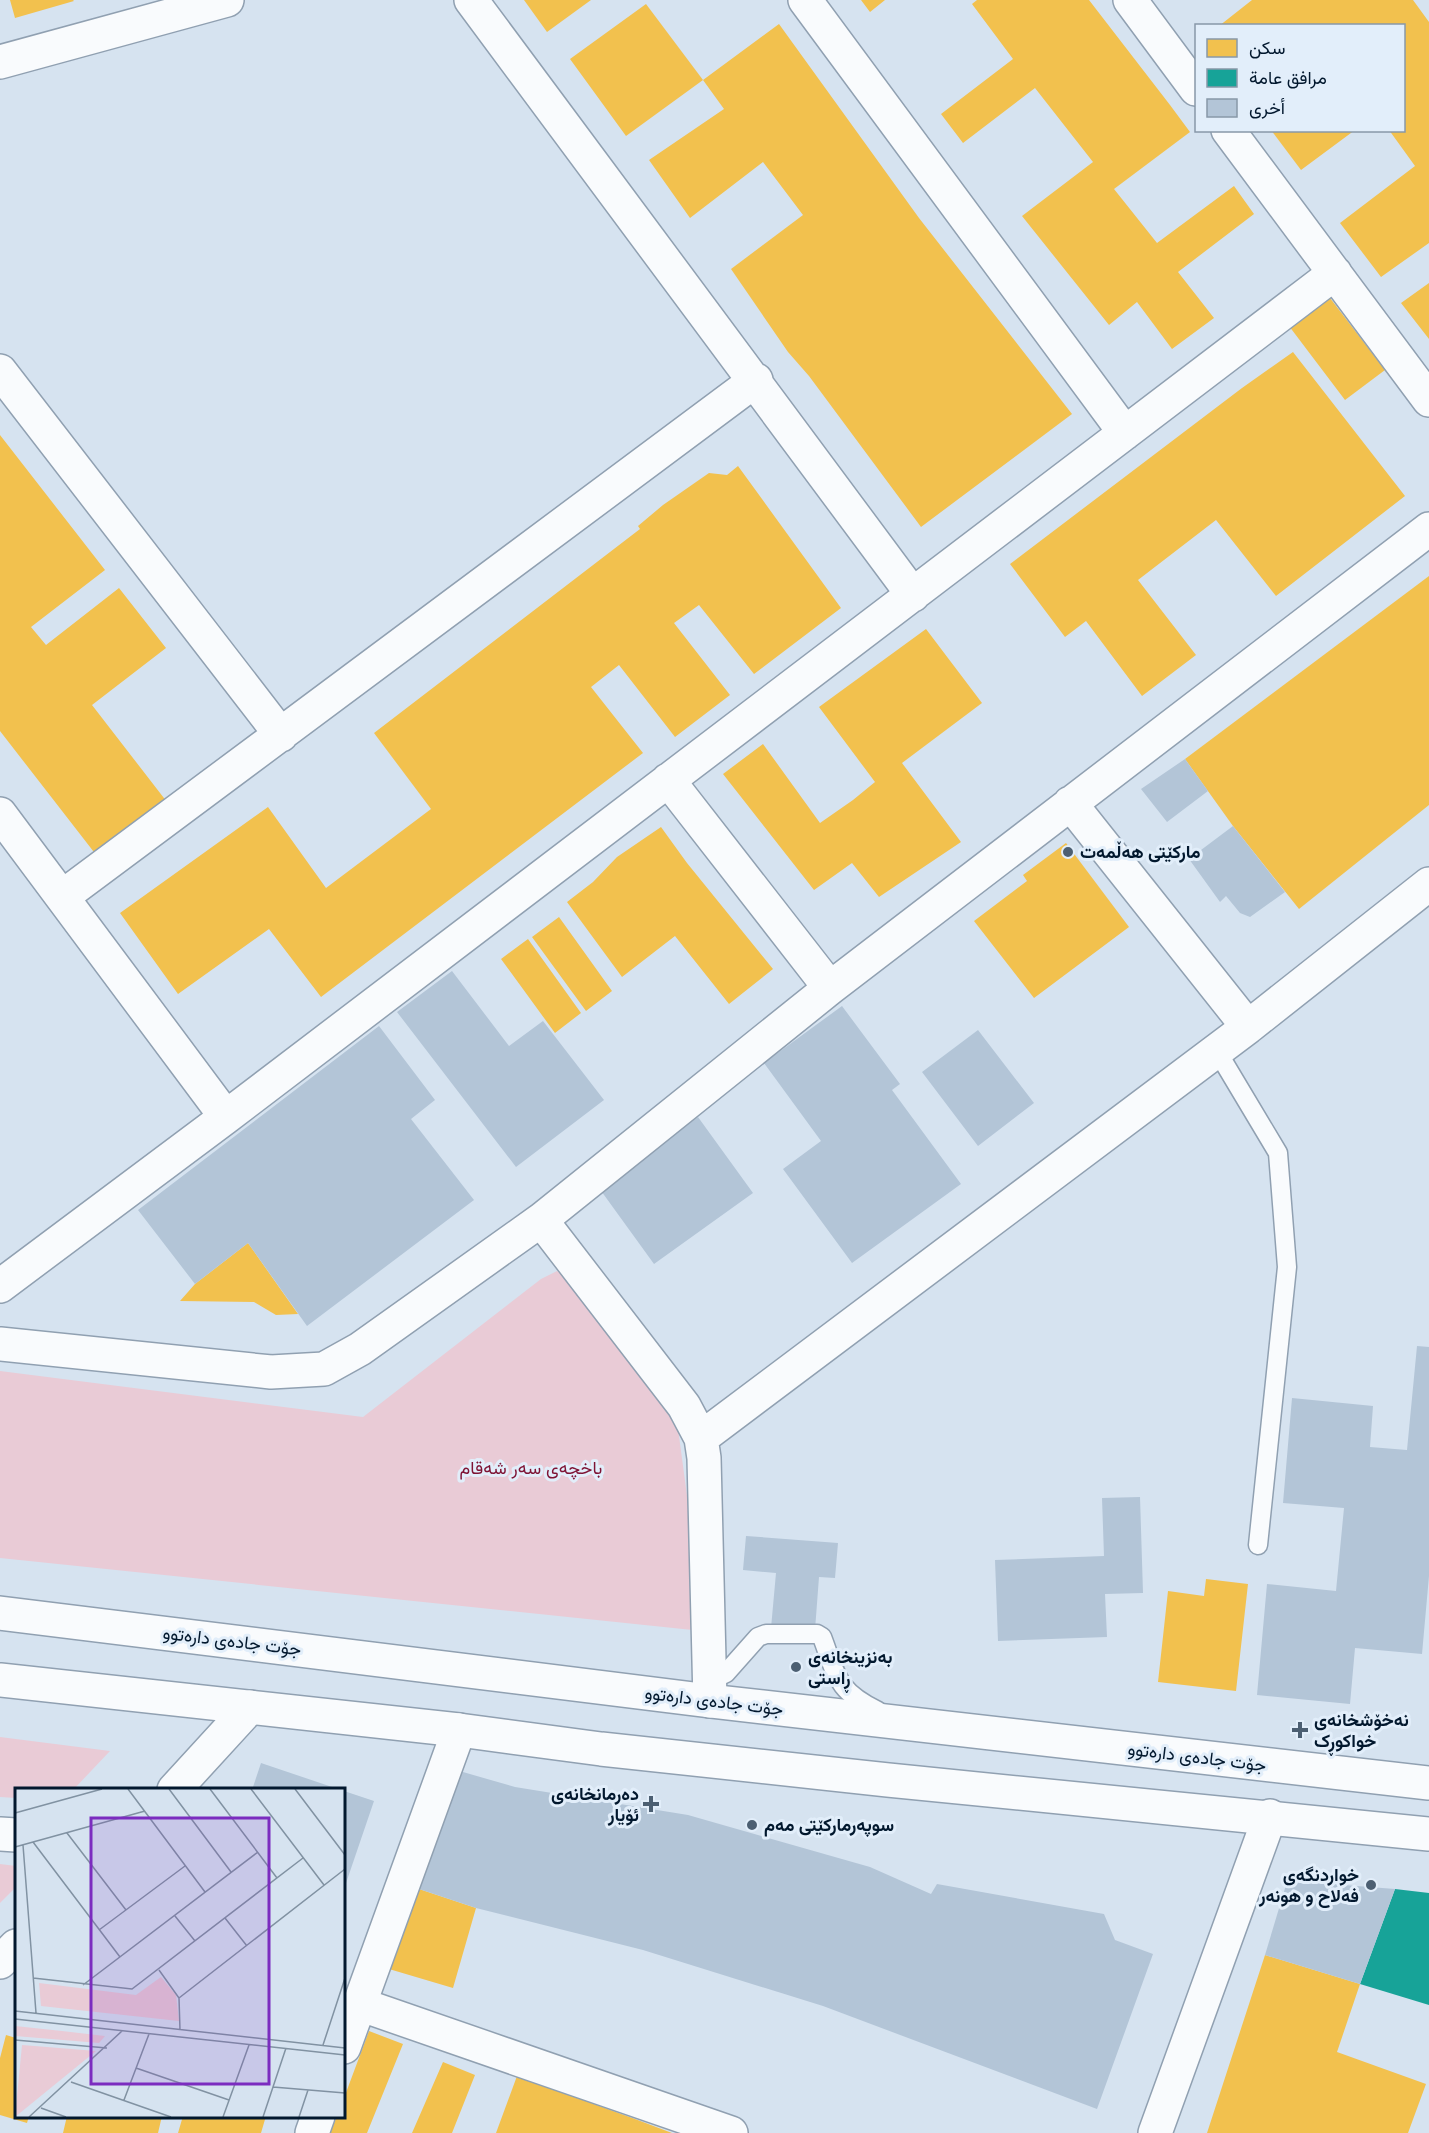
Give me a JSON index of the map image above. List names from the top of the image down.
{
  "streets": {
    "street": ["جۆت جادەی دارەتوو"]
  },
  "parks": ["باخچەی سەر شەقام"],
  "places": {
    "other": [
      "مارکێتی هەڵمەت",
      "بەنزینخانەی ڕاستی",
      "سوپەرمارکێتی مەم",
      "خواردنگەی فەلاح و هونەر"
    ],
    "health": ["نەخۆشخانەی خواکوڕک", "دەرمانخانەی ئۆیار"]
  },
  "legend": ["سكن", "مرافق عامة", "أخرى"]
}
